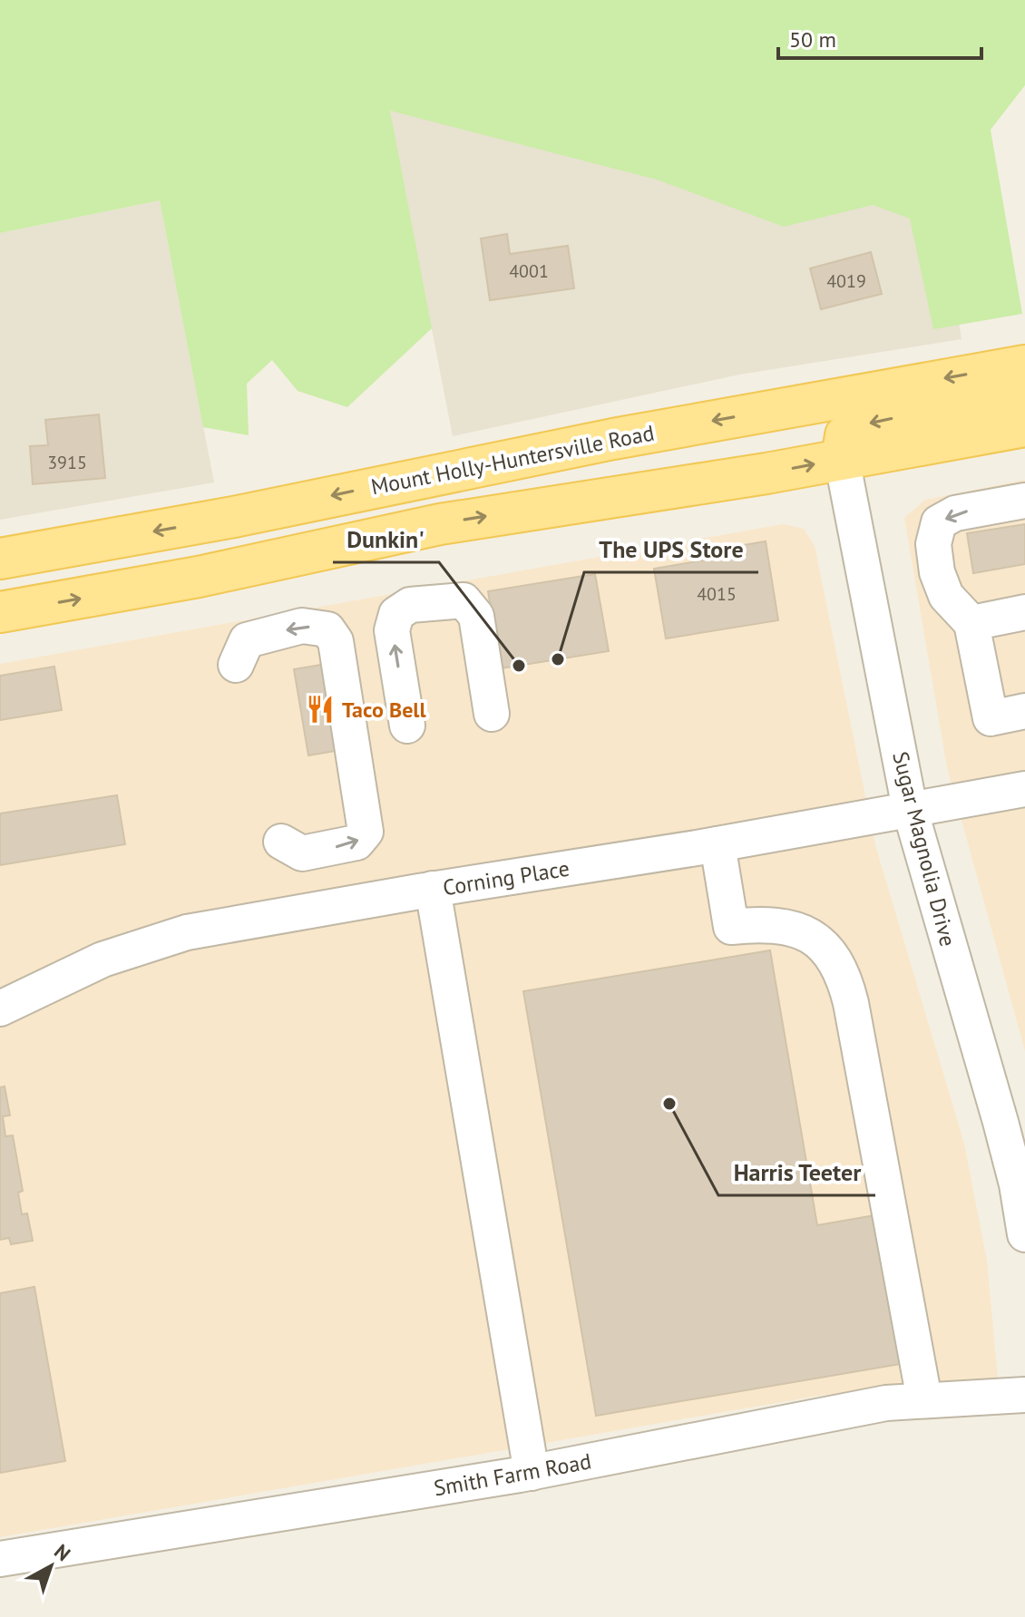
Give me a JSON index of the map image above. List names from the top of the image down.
{
  "streets": {
    "main road": ["Mount Holly-Huntersville Road"],
    "street": ["Sugar Magnolia Drive", "Corning Place", "Smith Farm Road"]
  },
  "crossings": [
    ["Sugar Magnolia Drive", "Corning Place"]
  ],
  "places": {
    "other": ["The UPS Store", "Dunkin'", "Harris Teeter"],
    "restaurant": ["Taco Bell"]
  },
  "house_numbers": [
    "4001",
    "4019",
    "3915",
    "4015"
  ],
  "scale_bar": "50 m",
  "north": "top right"
}
